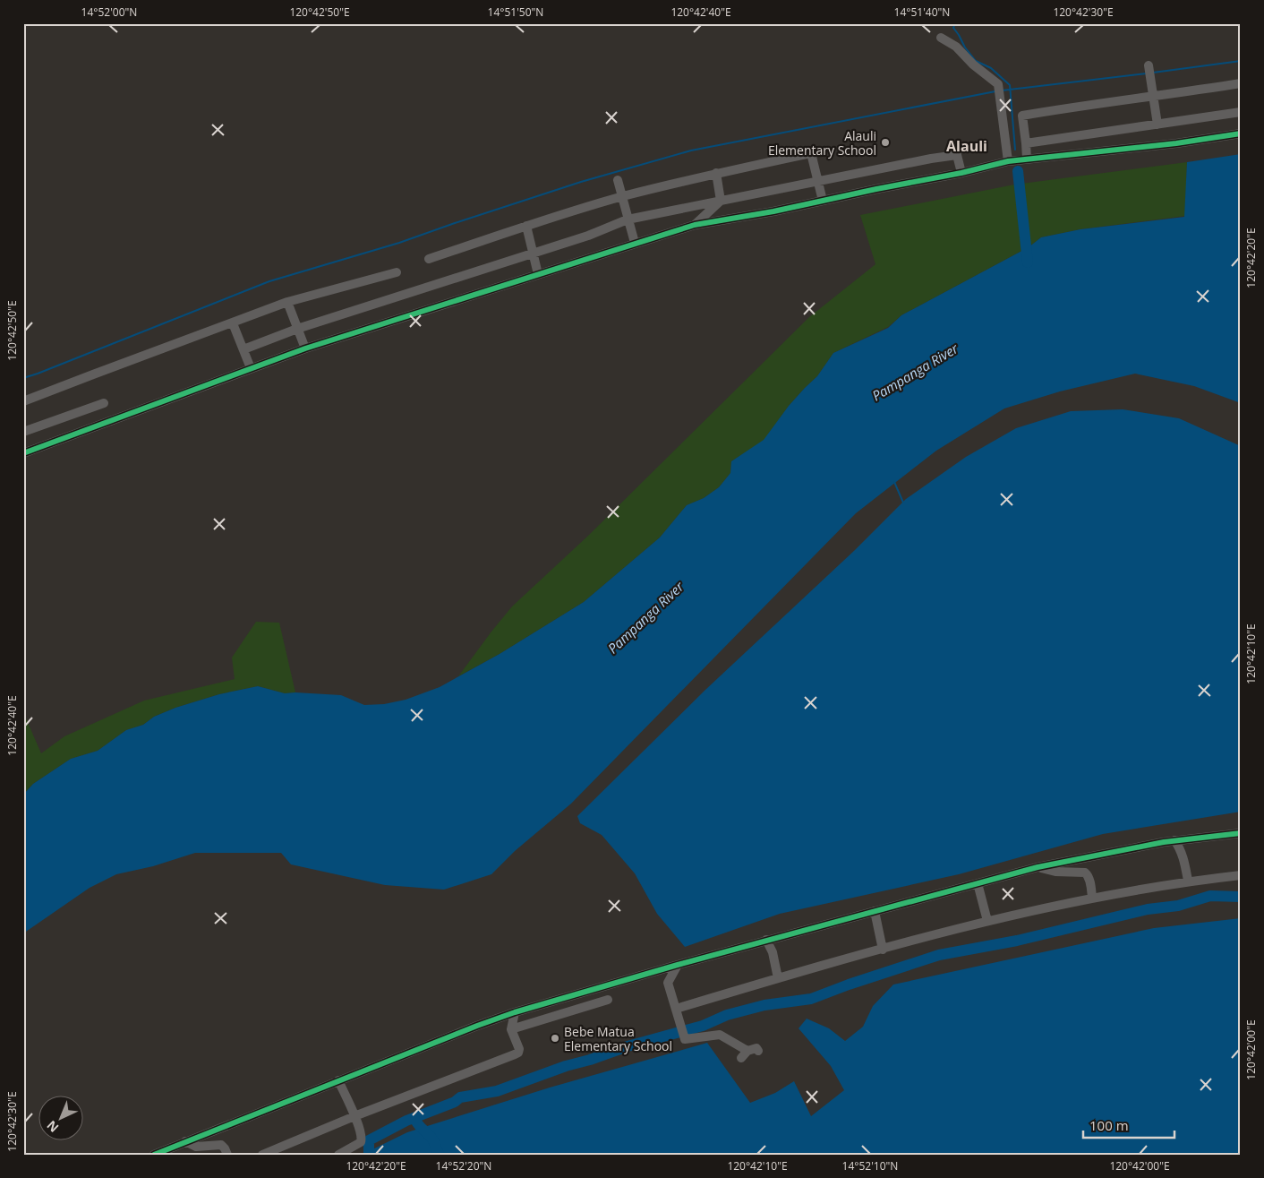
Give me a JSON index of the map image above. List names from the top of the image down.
{
  "districts": ["Alauli"],
  "water": ["Pampanga River"],
  "places": ["Alauli Elementary School", "Bebe Matua Elementary School"],
  "scale_bar": "100 m",
  "north": "bottom left",
  "coordinates": [
    "14°52'00\"N",
    "120°42'50\"E",
    "14°51'50\"N",
    "120°42'40\"E",
    "14°51'40\"N",
    "120°42'30\"E",
    "120°42'20\"E",
    "120°42'10\"E",
    "120°42'00\"E",
    "14°52'20\"N",
    "14°52'10\"N"
  ]
}
